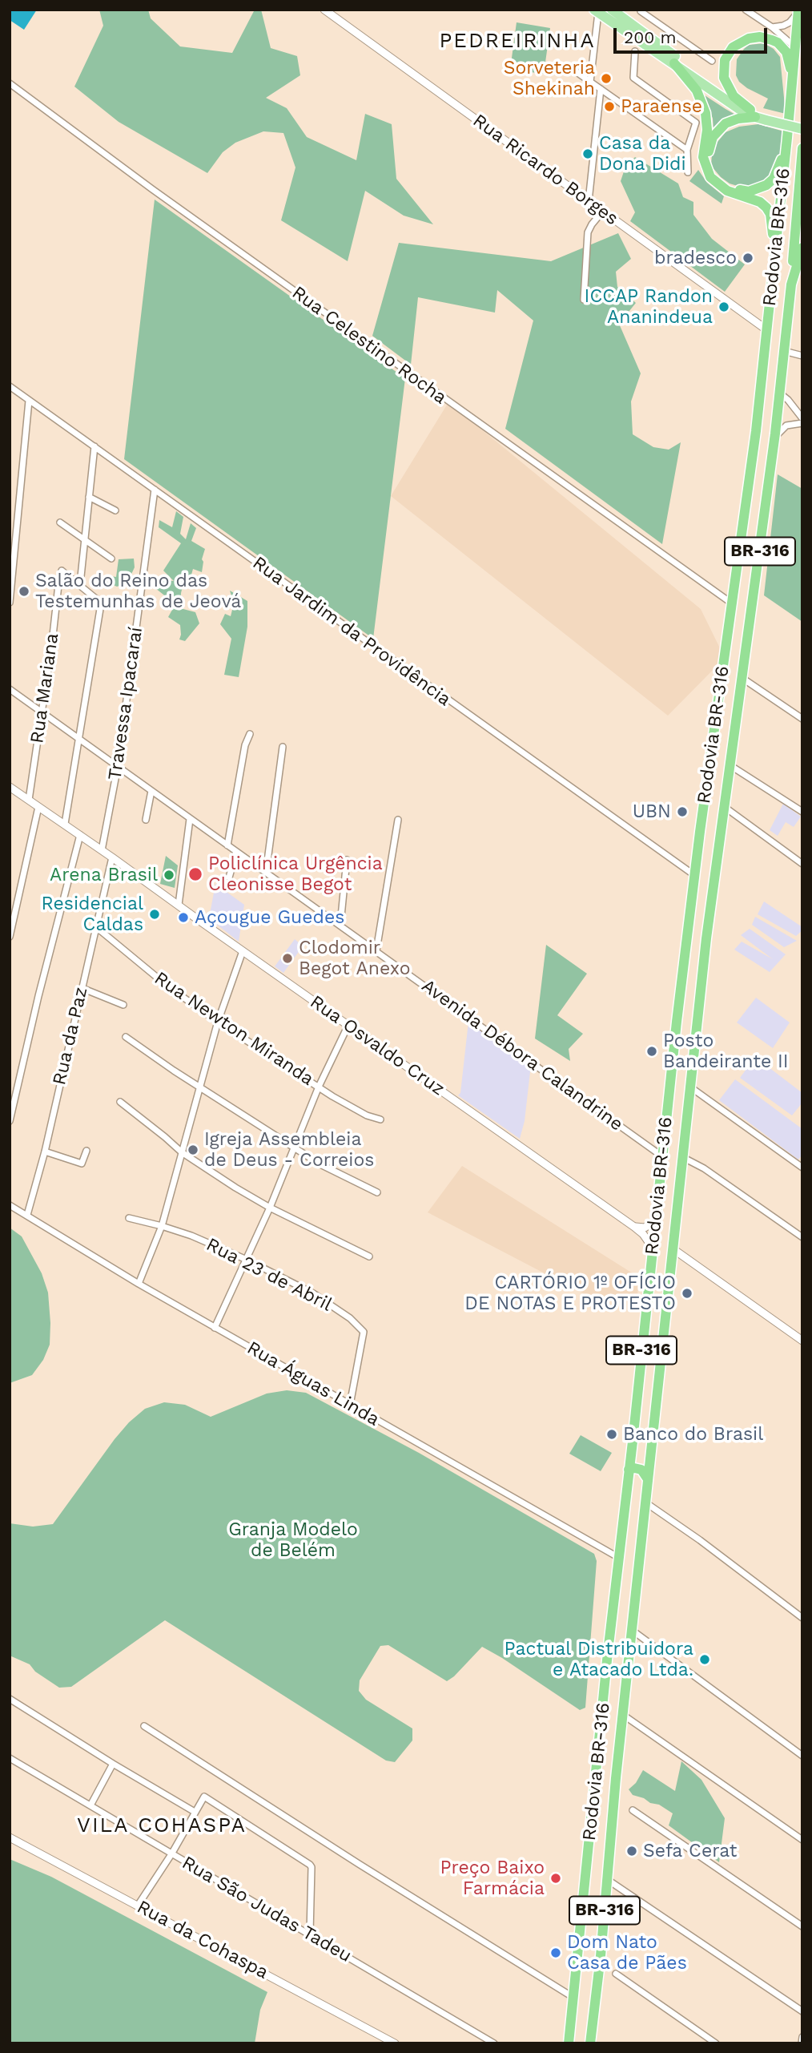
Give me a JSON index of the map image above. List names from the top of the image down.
{
  "streets": {
    "highway": ["Rodovia BR-316", "BR-316"],
    "street": [
      "Rua Ricardo Borges",
      "Rua Celestino Rocha",
      "Rua Jardim da Providência",
      "Rua Mariana",
      "Travessa Ipacaraí",
      "Rua Newton Miranda",
      "Rua da Paz",
      "Rua Osvaldo Cruz",
      "Avenida Débora Calandrine",
      "Rua 23 de Abril",
      "Rua Águas Linda",
      "Rua São Judas Tadeu",
      "Rua da Cohaspa"
    ]
  },
  "crossings": [
    ["Rua Ricardo Borges", "Rodovia BR-316"],
    ["Rodovia BR-316", "Rua Celestino Rocha"],
    ["Rodovia BR-316", "BR-316"],
    ["Rodovia BR-316", "Rua Jardim da Providência"],
    ["Rodovia BR-316", "Rua Osvaldo Cruz"],
    ["Rodovia BR-316", "Avenida Débora Calandrine"],
    ["Rodovia BR-316", "Rua Águas Linda"],
    ["Rua Jardim da Providência", "Travessa Ipacaraí"],
    ["Rua Mariana", "Rua Osvaldo Cruz"],
    ["Rua Mariana", "Avenida Débora Calandrine"],
    ["Travessa Ipacaraí", "Rua Osvaldo Cruz"],
    ["Travessa Ipacaraí", "Avenida Débora Calandrine"],
    ["Rua Newton Miranda", "Rua da Paz"],
    ["Rua da Paz", "Rua Osvaldo Cruz"],
    ["Rua da Paz", "Rua Águas Linda"],
    ["Rua 23 de Abril", "Rua Águas Linda"]
  ],
  "districts": ["PEDREIRINHA", "VILA COHASPA"],
  "parks": ["Granja Modelo de Belém"],
  "places": [
    "Sorveteria Shekinah",
    "Paraense",
    "Casa da Dona Didi",
    "bradesco",
    "ICCAP Randon Ananindeua",
    "Salão do Reino das Testemunhas de Jeová",
    "UBN",
    "Policlínica Urgência Cleonisse Begot",
    "Arena Brasil",
    "Residencial Caldas",
    "Açougue Guedes",
    "Clodomir Begot Anexo",
    "Posto Bandeirante II",
    "Igreja Assembleia de Deus - Correios",
    "CARTÓRIO 1º OFÍCIO DE NOTAS E PROTESTO",
    "Banco do Brasil",
    "Pactual Distribuidora e Atacado Ltda.",
    "Sefa Cerat",
    "Preço Baixo Farmácia",
    "Dom Nato Casa de Pães"
  ],
  "scale_bar": "200 m"
}
